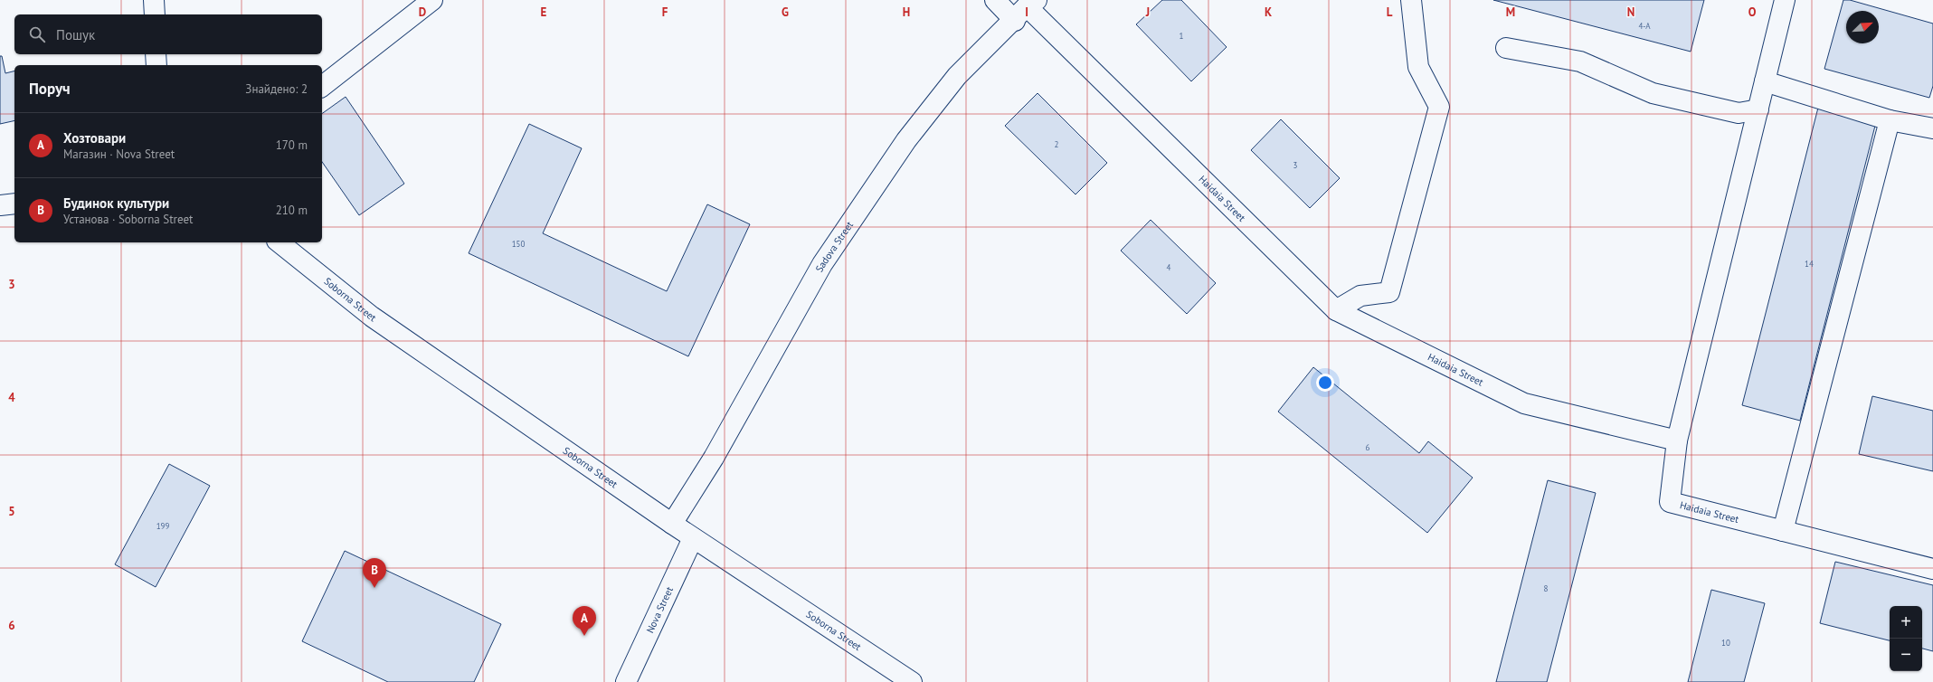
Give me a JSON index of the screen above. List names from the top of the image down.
{
  "streets": {
    "street": [
      "Haidaia Street",
      "Sadova Street",
      "Soborna Street",
      "Nova Street"
    ]
  },
  "crossings": [
    ["Haidaia Street", "Sadova Street"],
    ["Sadova Street", "Soborna Street"],
    ["Soborna Street", "Nova Street"]
  ],
  "house_numbers": [
    "4-А",
    "1",
    "2",
    "3",
    "150",
    "14",
    "4",
    "6",
    "199",
    "8",
    "10"
  ],
  "north": "top right",
  "page": {
    "search": "Пошук",
    "heading": ["Поруч", "Знайдено: 2"],
    "list": [
      {
        "mark": "A",
        "name": "Хозтовари",
        "note": "Магазин · Nova Street",
        "value": "170 m"
      },
      {
        "mark": "B",
        "name": "Будинок культури",
        "note": "Установа · Soborna Street",
        "value": "210 m"
      }
    ],
    "pins": ["B", "A"],
    "map_buttons": ["+", "−"]
  },
  "grid": {
    "columns": [
      "D",
      "E",
      "F",
      "G",
      "H",
      "I",
      "J",
      "K",
      "L",
      "M",
      "N",
      "O"
    ],
    "rows": [
      "3",
      "4",
      "5",
      "6"
    ]
  }
}
